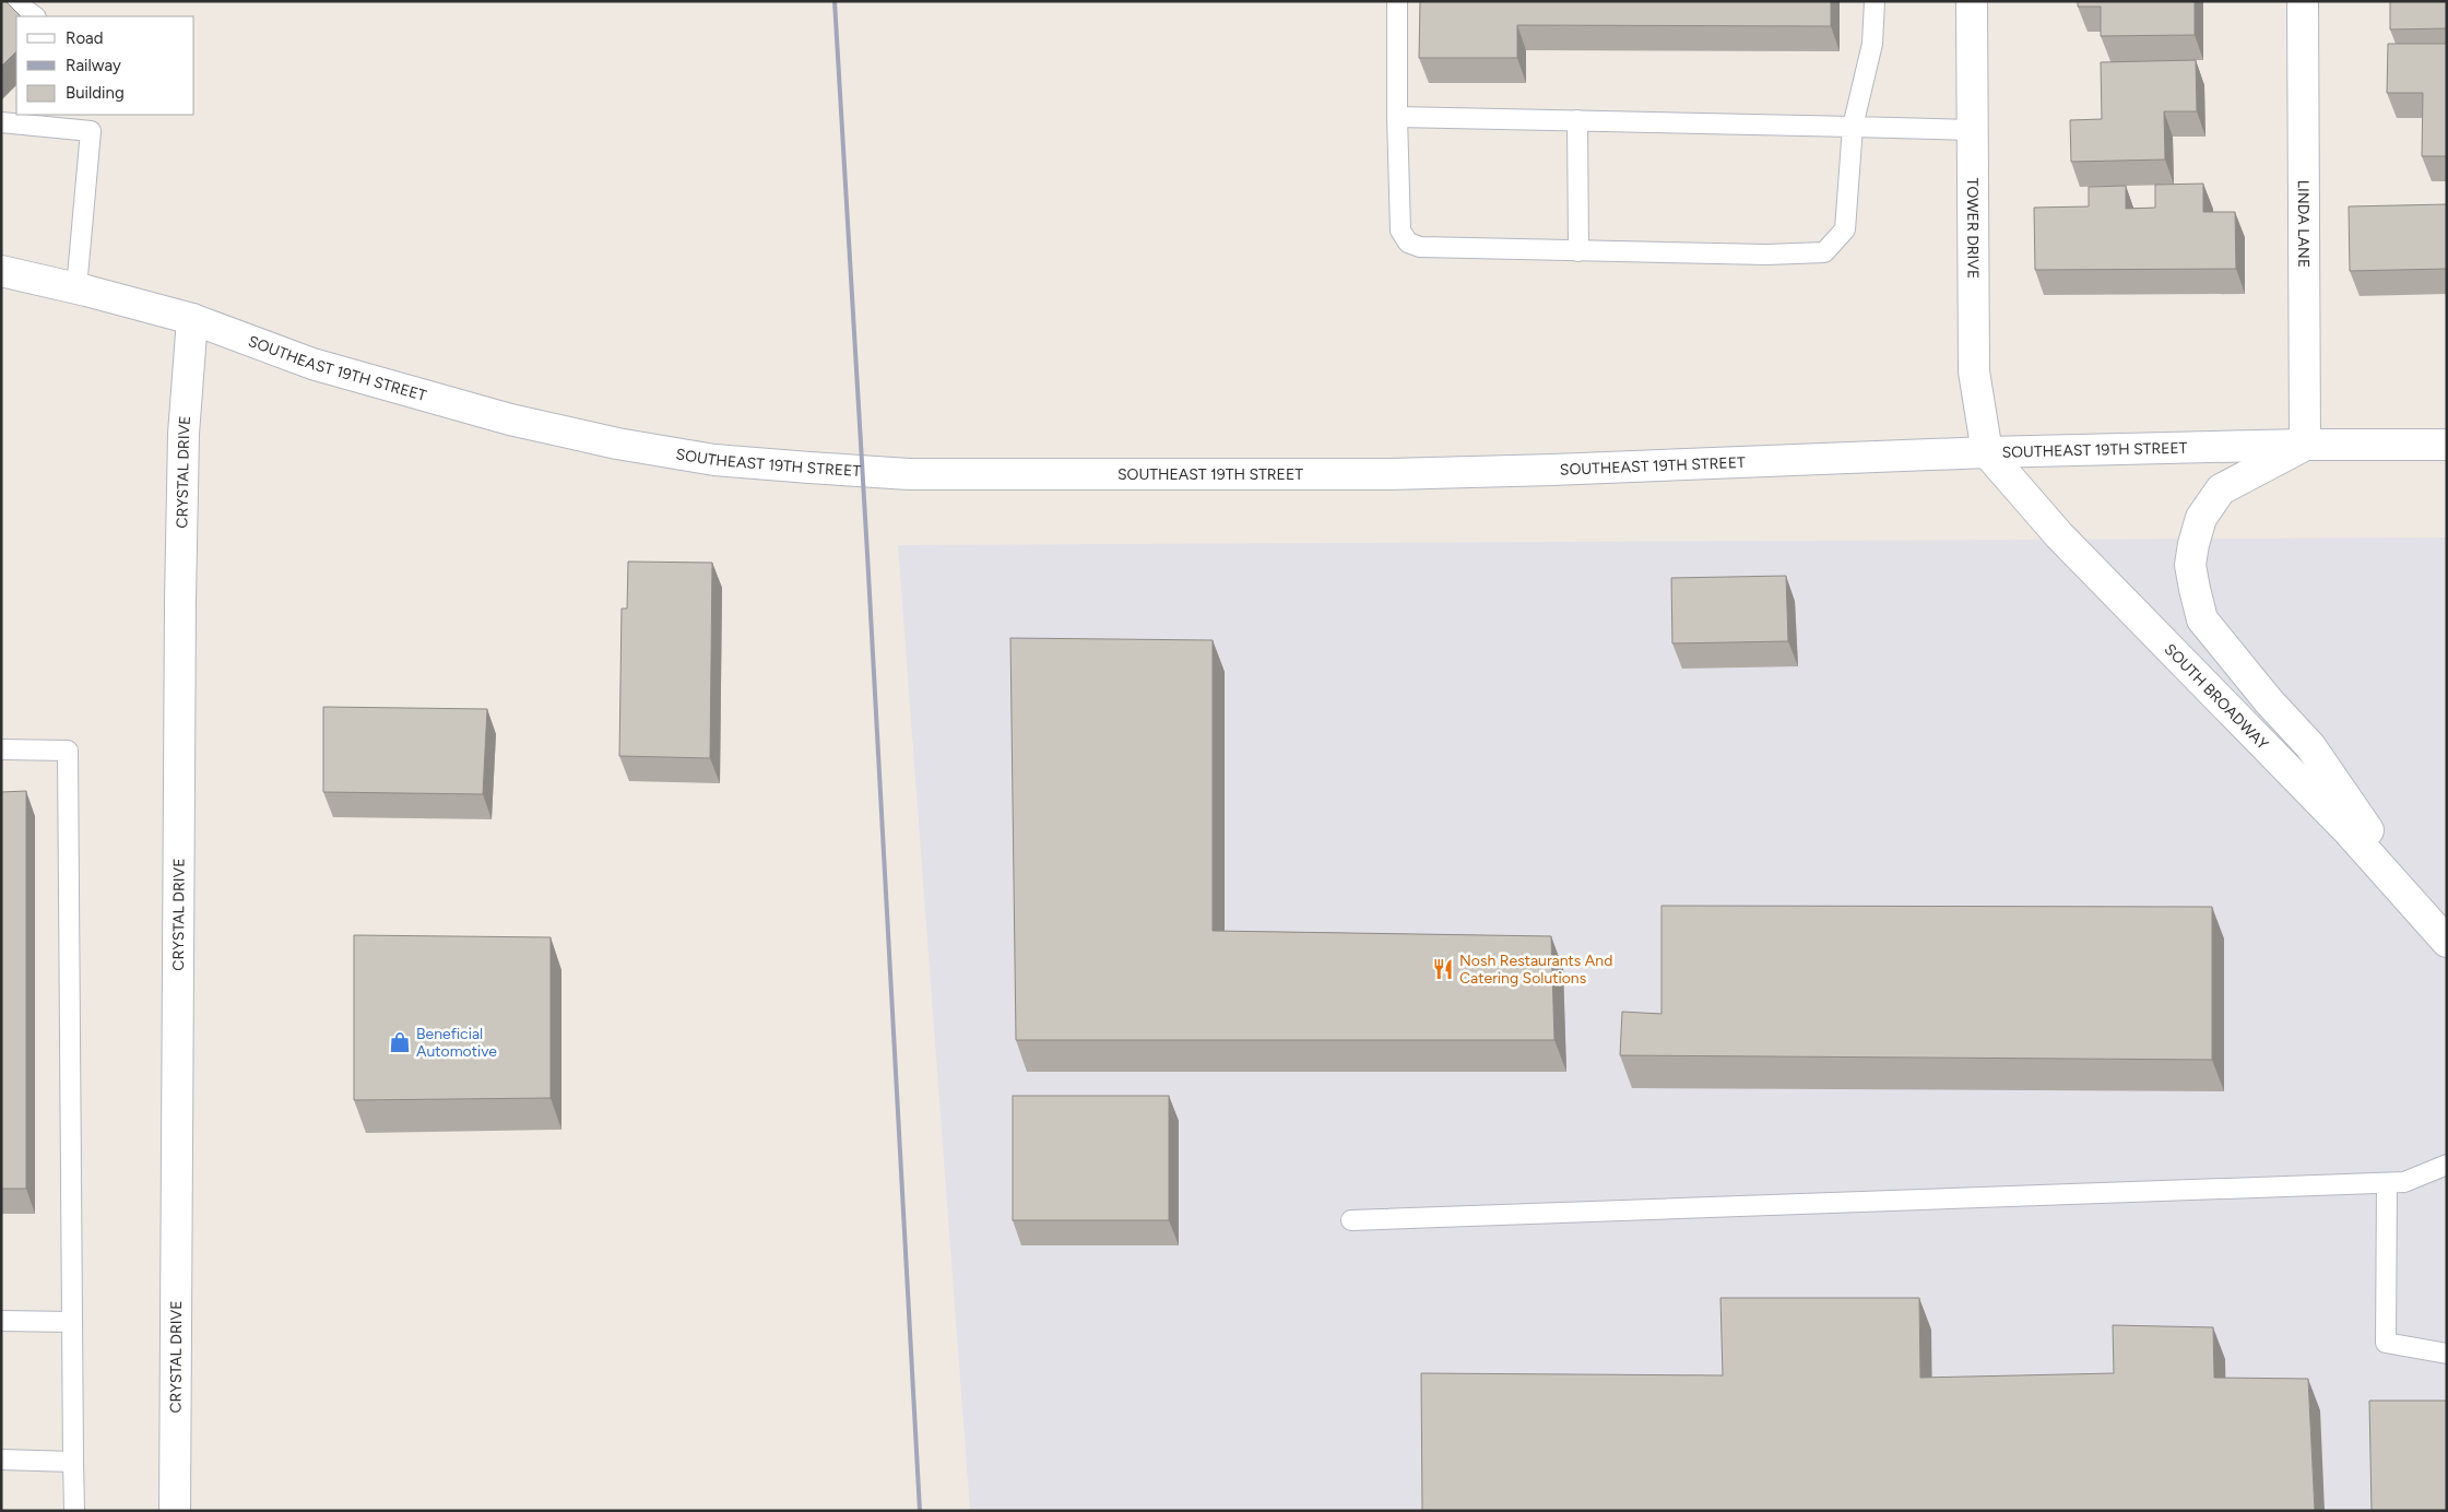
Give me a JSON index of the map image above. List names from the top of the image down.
{
  "streets": {
    "street": [
      "LINDA LANE",
      "TOWER DRIVE",
      "SOUTHEAST 19TH STREET",
      "CRYSTAL DRIVE",
      "SOUTH BROADWAY"
    ]
  },
  "crossings": [
    ["LINDA LANE", "SOUTHEAST 19TH STREET"],
    ["TOWER DRIVE", "SOUTHEAST 19TH STREET"],
    ["TOWER DRIVE", "SOUTH BROADWAY"],
    ["SOUTHEAST 19TH STREET", "CRYSTAL DRIVE"],
    ["SOUTHEAST 19TH STREET", "SOUTH BROADWAY"]
  ],
  "places": {
    "restaurant": ["Nosh Restaurants And Catering Solutions"],
    "shop": ["Beneficial Automotive"]
  },
  "legend": ["Road", "Railway", "Building"]
}
